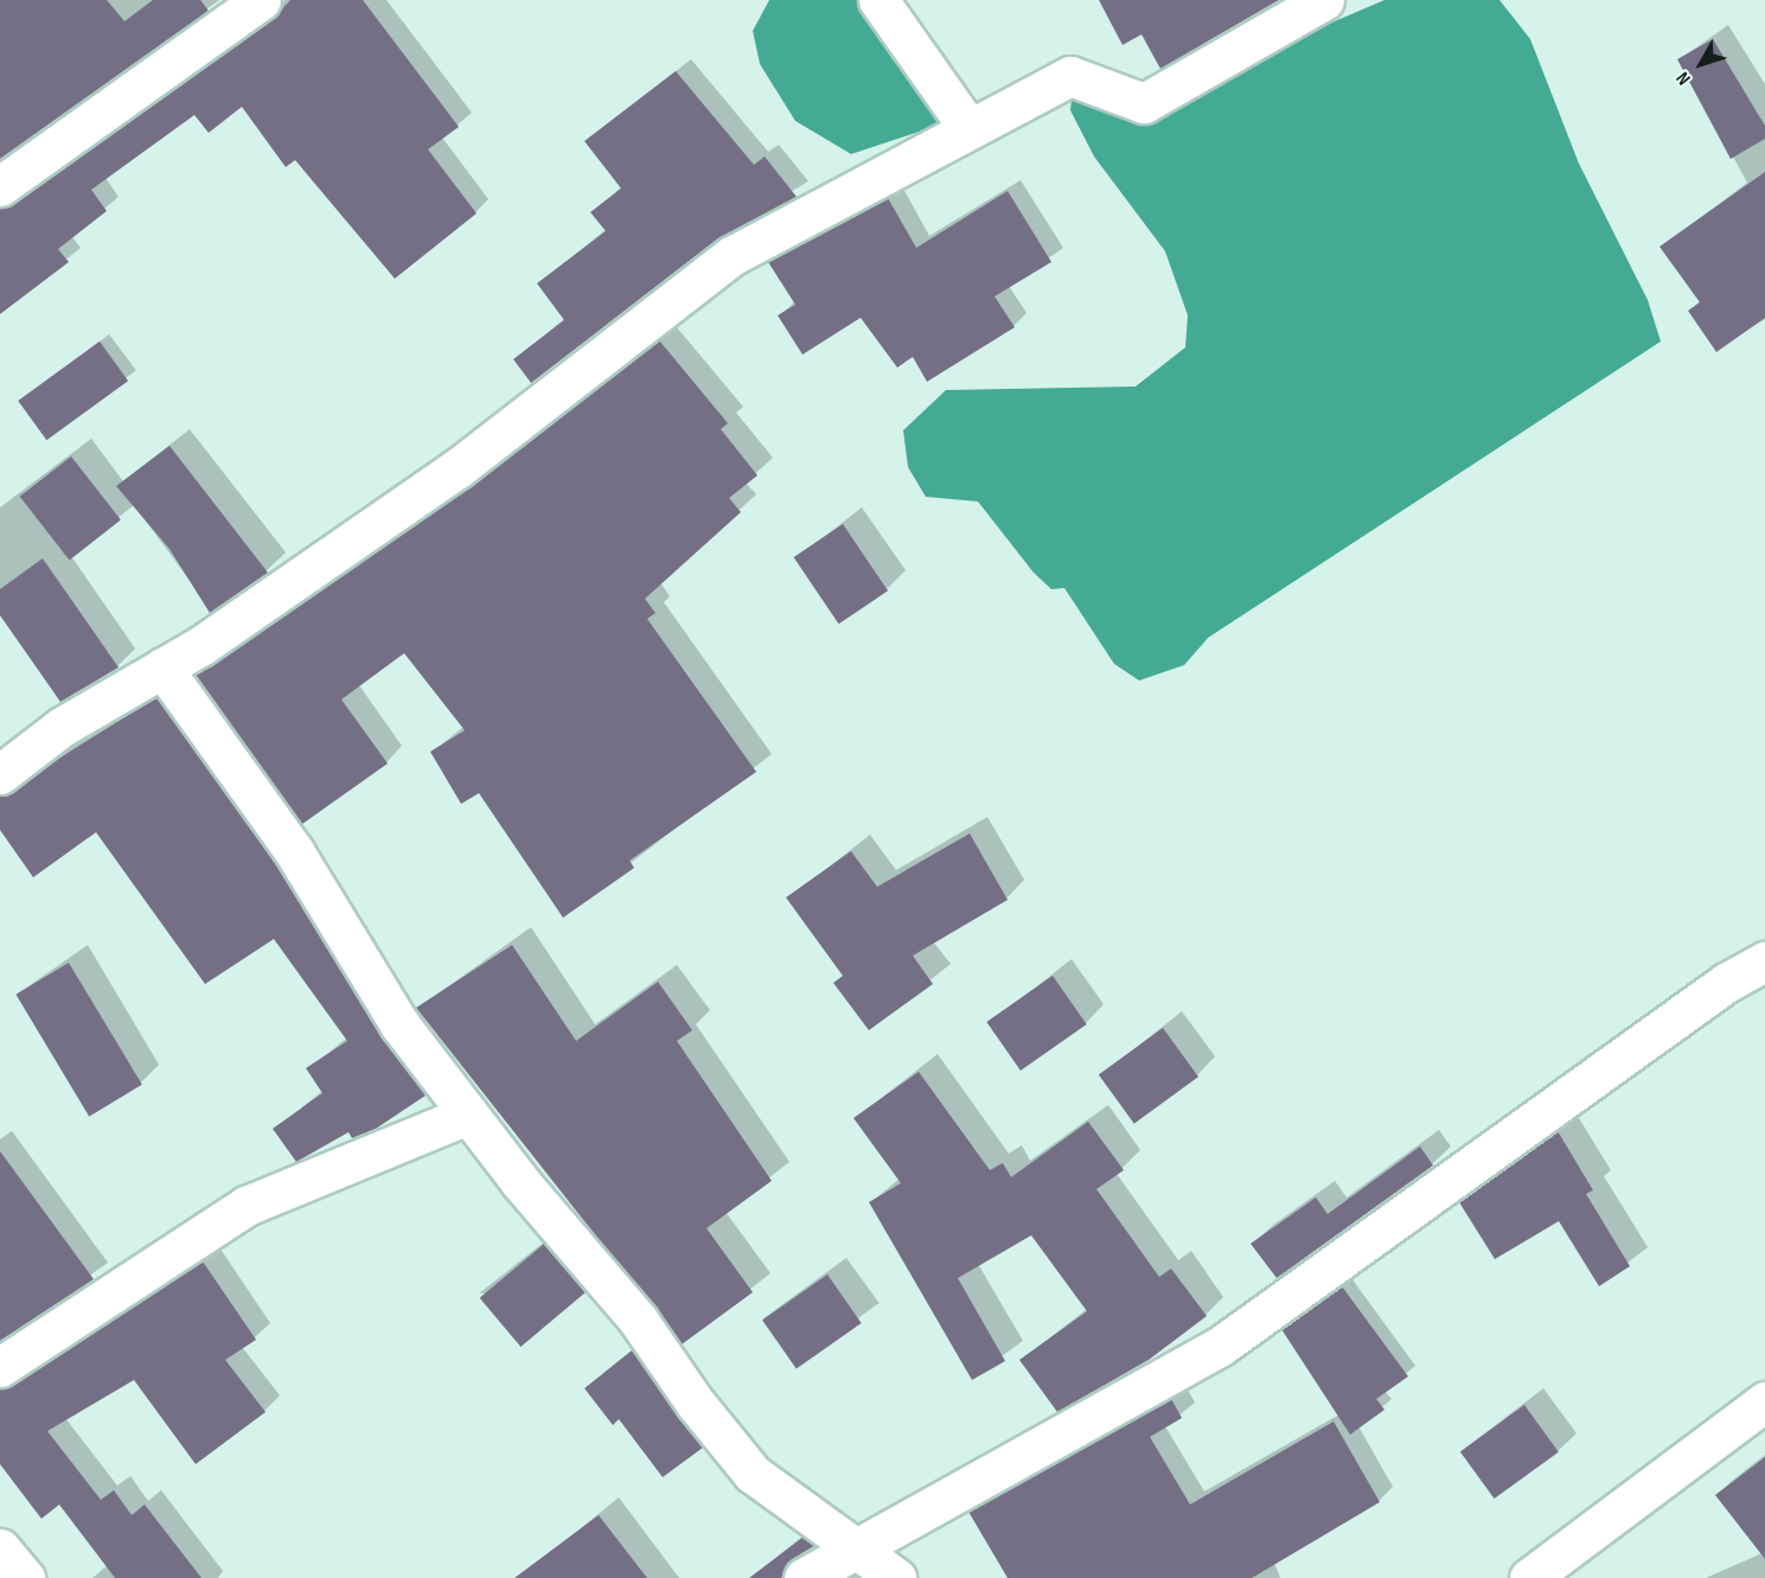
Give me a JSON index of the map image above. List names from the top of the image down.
{
  "north": "bottom left"
}
